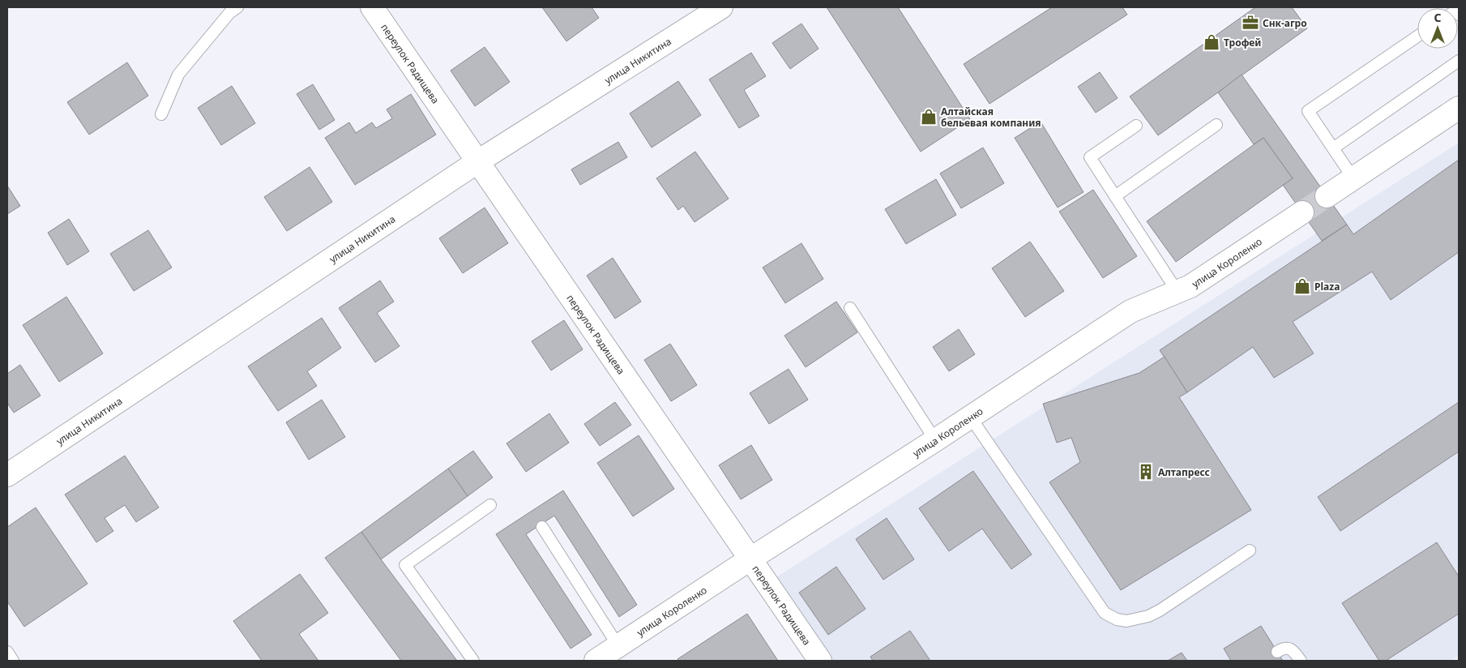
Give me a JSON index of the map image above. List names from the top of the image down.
{
  "streets": {
    "street": ["улица Никитина", "переулок Радищева", "улица Короленко"]
  },
  "crossings": [
    ["улица Никитина", "переулок Радищева"],
    ["переулок Радищева", "улица Короленко"]
  ],
  "places": {
    "office": ["Снк-агро"],
    "shop": ["Трофей", "Алтайская бельевая компания", "Plaza"],
    "building": ["Алтапресс"]
  },
  "north": "top"
}
